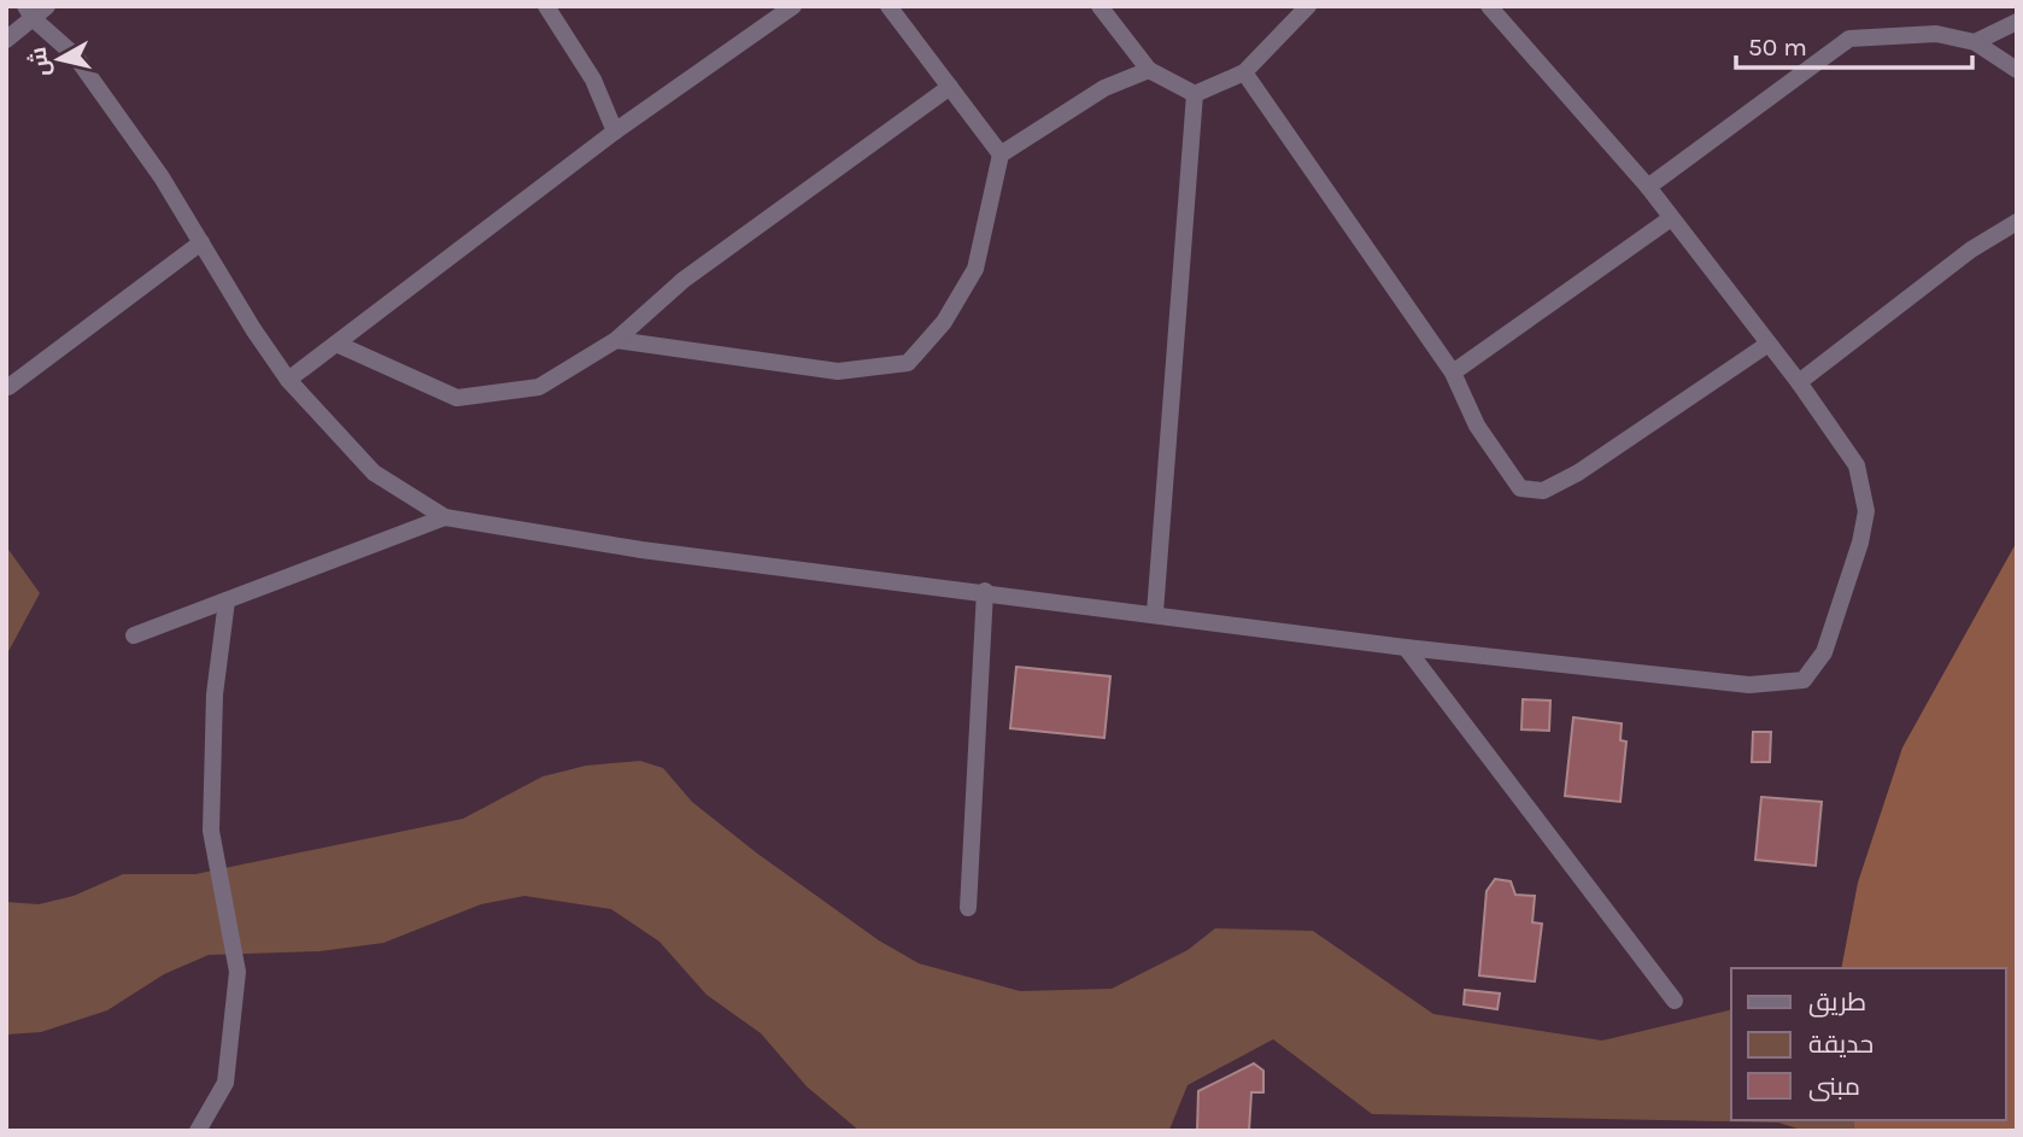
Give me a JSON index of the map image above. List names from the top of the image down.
{
  "legend": ["طريق", "حديقة", "مبنى"],
  "scale_bar": "50 m",
  "north": "left"
}
